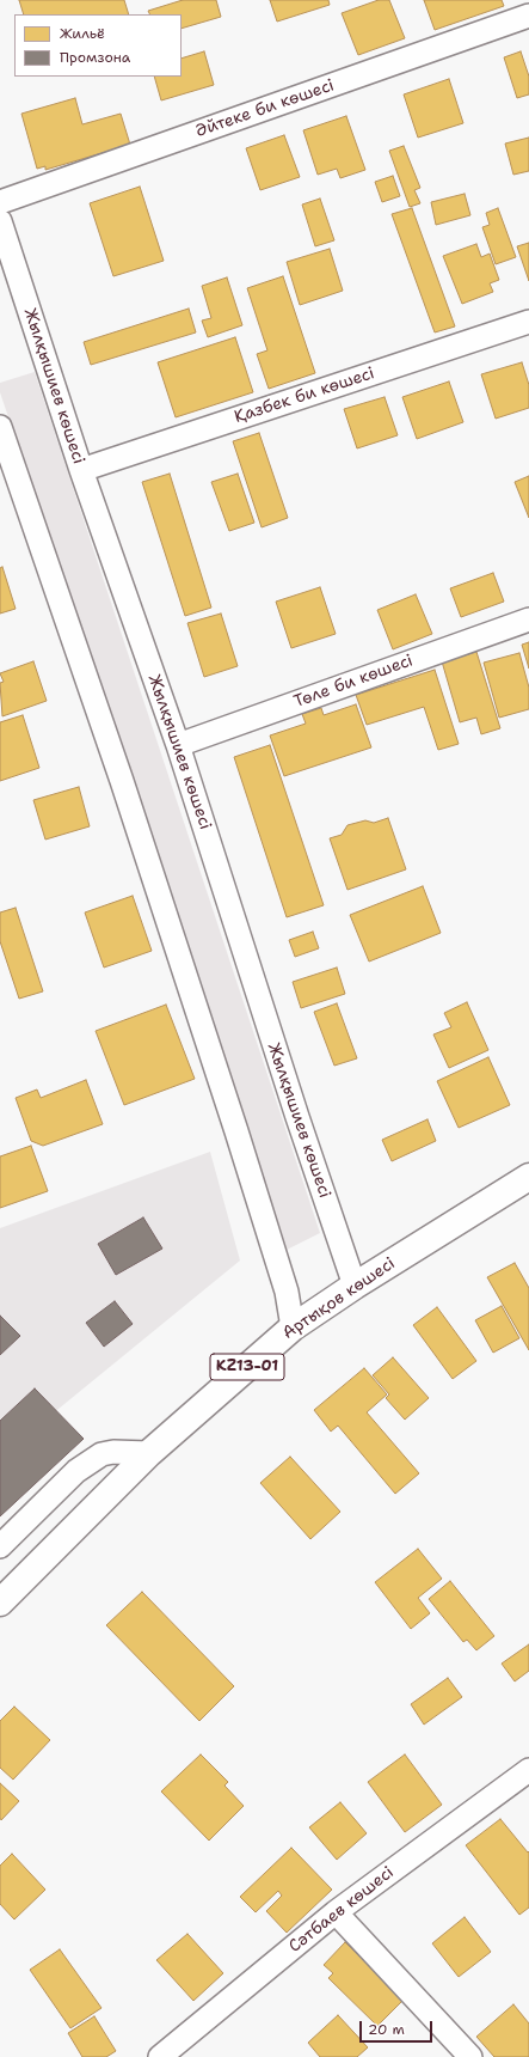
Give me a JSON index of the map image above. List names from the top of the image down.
{
  "streets": {
    "highway": ["Артықов көшесі", "KZ13-01"],
    "street": [
      "Әйтеке би көшесі",
      "Жылқышиев көшесі",
      "Қазбек би көшесі",
      "Төле би көшесі",
      "Сәтбаев көшесі"
    ]
  },
  "crossings": [
    ["Жылқышиев көшесі", "Қазбек би көшесі"],
    ["Жылқышиев көшесі", "Төле би көшесі"],
    ["Жылқышиев көшесі", "Артықов көшесі"]
  ],
  "legend": ["Жильё", "Промзона"],
  "scale_bar": "20 m"
}
